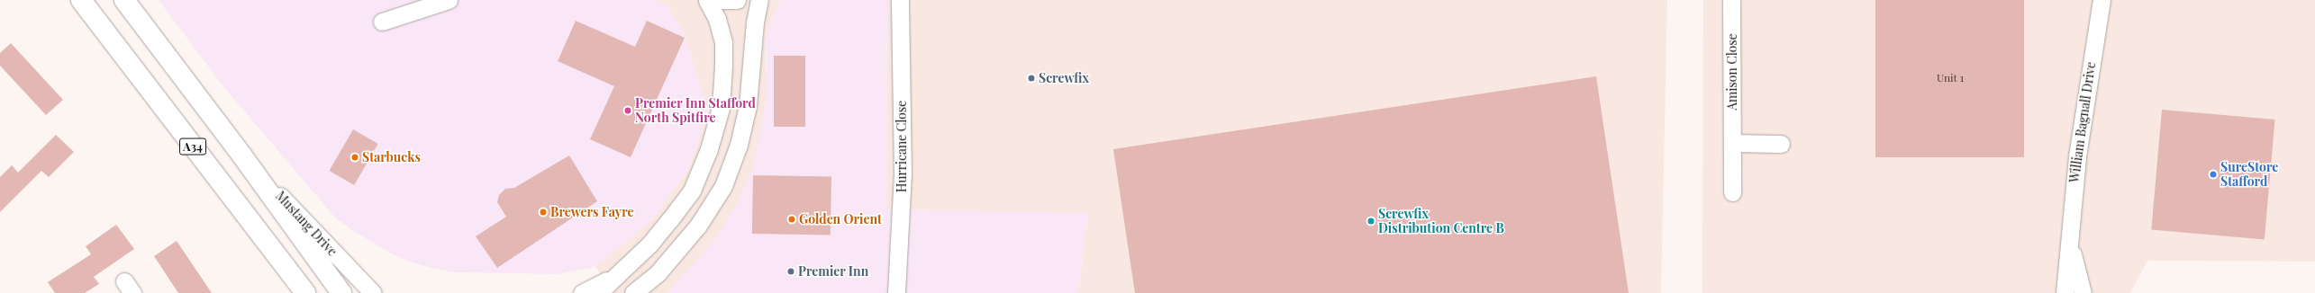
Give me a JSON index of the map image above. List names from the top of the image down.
{
  "streets": {
    "highway": ["A34"],
    "street": [
      "Amison Close",
      "William Bagnall Drive",
      "Hurricane Close",
      "Mustang Drive"
    ]
  },
  "crossings": [
    ["A34", "Mustang Drive"]
  ],
  "places": [
    "Screwfix",
    "Premier Inn Stafford North Spitfire",
    "Starbucks",
    "SureStore Stafford",
    "Brewers Fayre",
    "Golden Orient",
    "Screwfix Distribution Centre B",
    "Premier Inn"
  ],
  "house_numbers": ["Unit 1"]
}
